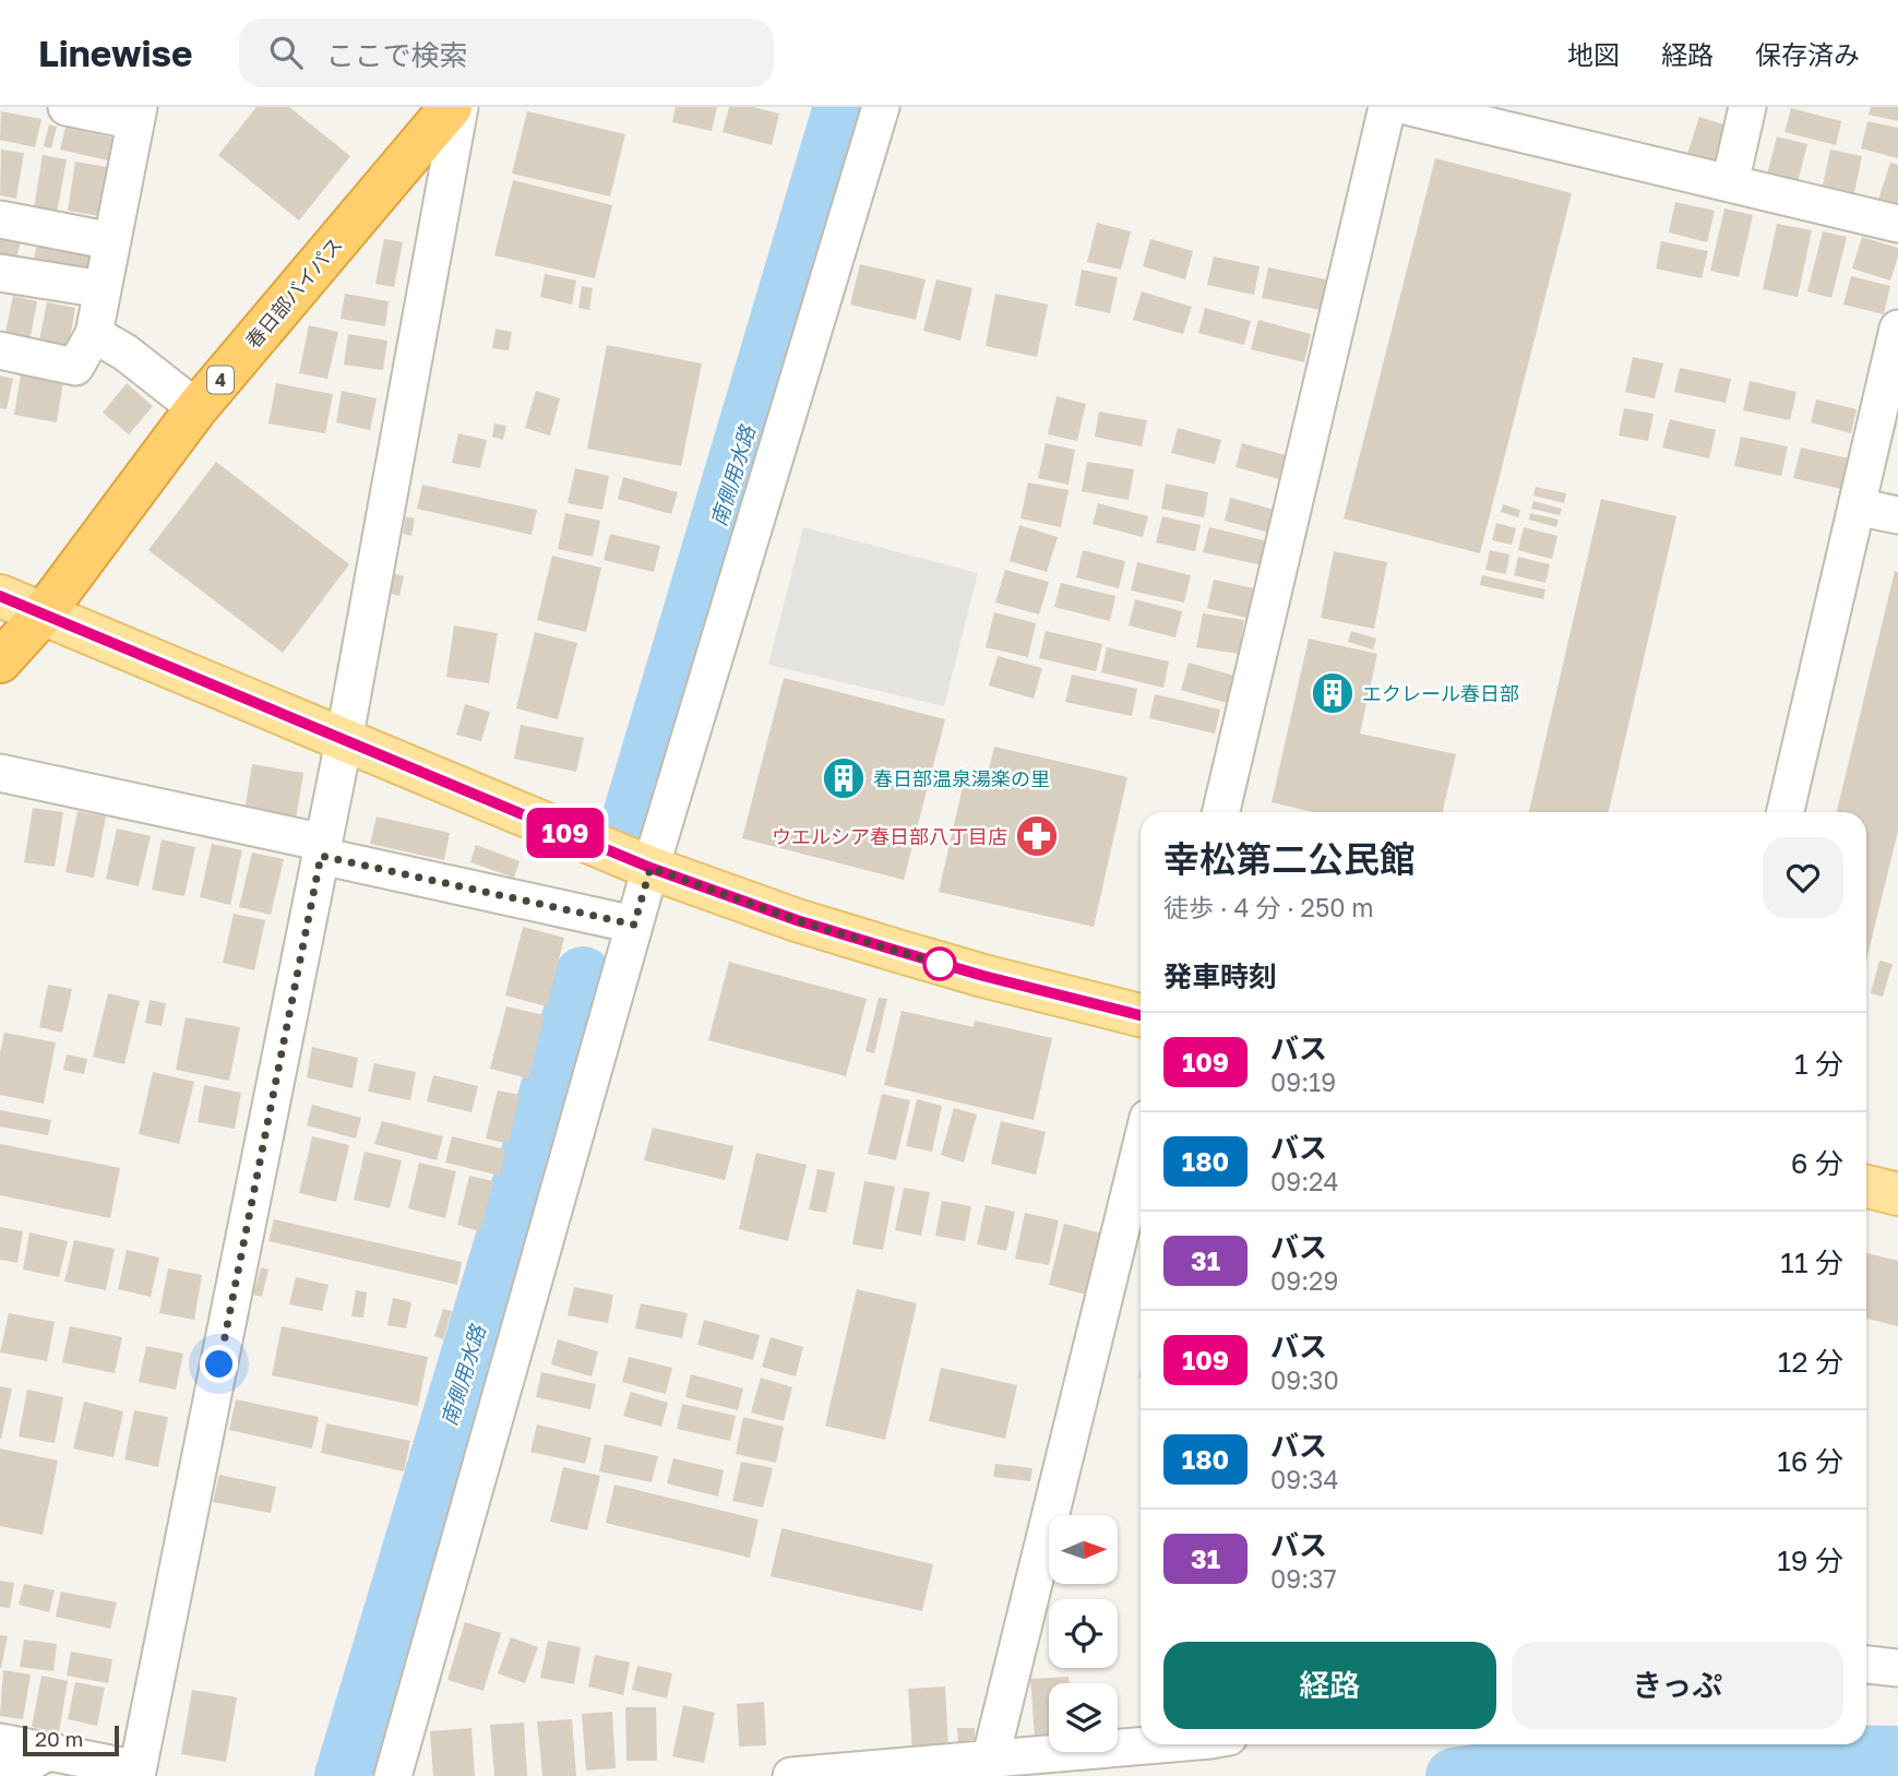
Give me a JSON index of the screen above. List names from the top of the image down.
{
  "streets": {
    "highway": ["春日部バイパス", "4"]
  },
  "water": ["南側用水路"],
  "places": {
    "building": ["エクレール春日部", "春日部温泉湯楽の里"],
    "pharmacy": ["ウエルシア春日部八丁目店"]
  },
  "lines": ["bus line 109"],
  "scale_bar": "20 m",
  "north": "right",
  "page": {
    "header": "Linewise",
    "search": "ここで検索",
    "nav": ["地図", "経路", "保存済み"],
    "on_map": "109",
    "heading": [
      ["幸松第二公民館", "徒歩 · 4 分 · 250 m"],
      "発車時刻"
    ],
    "list": [
      {
        "mark": "109",
        "name": "バス",
        "note": "09:19",
        "value": "1 分"
      },
      {
        "mark": "180",
        "name": "バス",
        "note": "09:24",
        "value": "6 分"
      },
      {
        "mark": "31",
        "name": "バス",
        "note": "09:29",
        "value": "11 分"
      },
      {
        "mark": "109",
        "name": "バス",
        "note": "09:30",
        "value": "12 分"
      },
      {
        "mark": "180",
        "name": "バス",
        "note": "09:34",
        "value": "16 分"
      },
      {
        "mark": "31",
        "name": "バス",
        "note": "09:37",
        "value": "19 分"
      }
    ],
    "buttons": ["経路", "きっぷ"],
    "scale": "20 m"
  }
}
